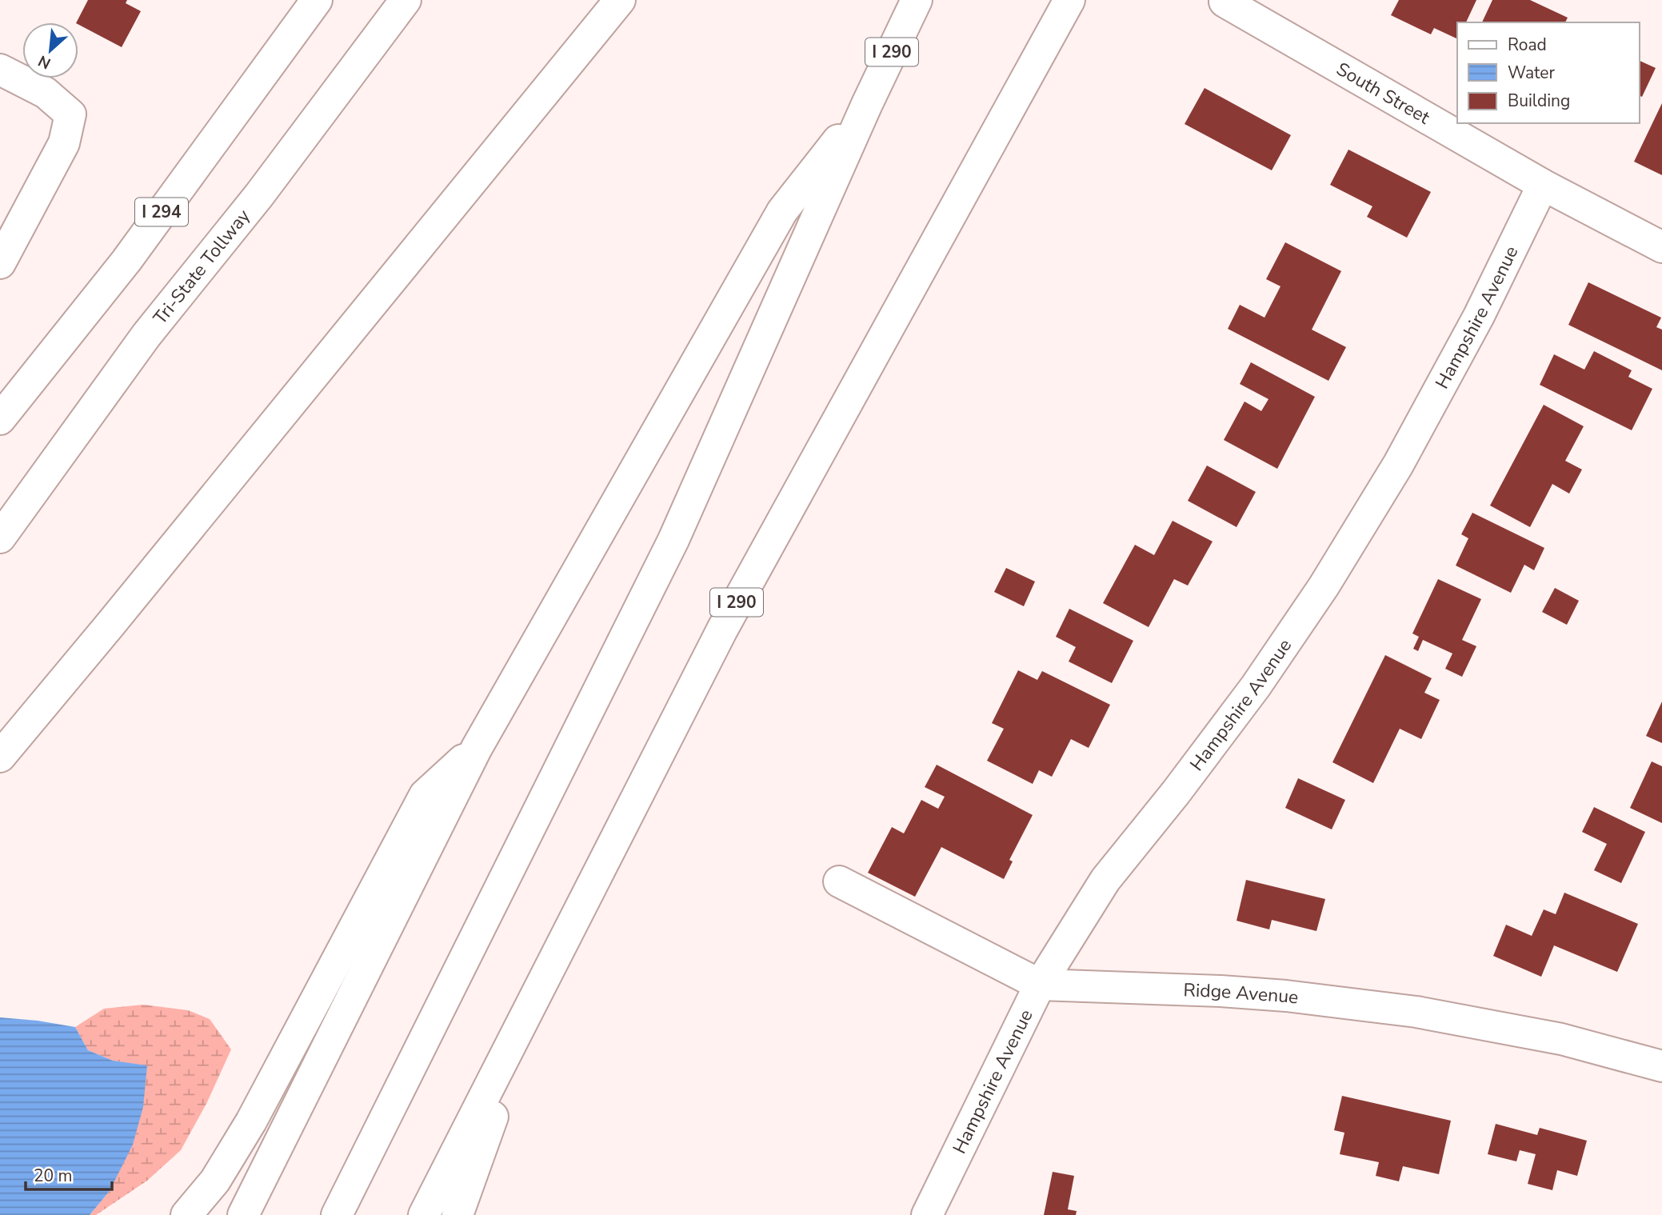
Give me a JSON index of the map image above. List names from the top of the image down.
{
  "streets": {
    "main road": [
      "I 290",
      "South Street",
      "I 294",
      "Tri-State Tollway",
      "Hampshire Avenue",
      "Ridge Avenue"
    ]
  },
  "crossings": [
    ["South Street", "Hampshire Avenue"],
    ["Hampshire Avenue", "Ridge Avenue"]
  ],
  "legend": ["Road", "Water", "Building"],
  "scale_bar": "20 m",
  "north": "bottom left"
}
